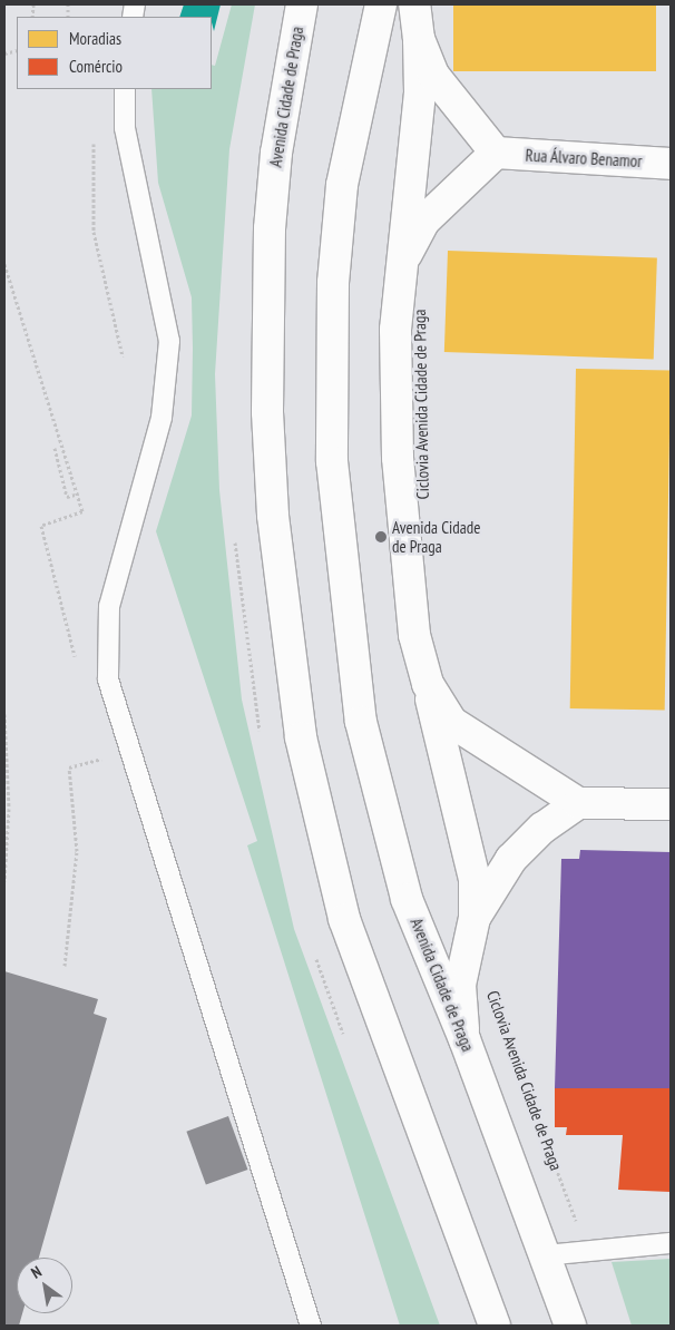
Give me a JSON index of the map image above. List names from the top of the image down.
{
  "streets": {
    "main road": ["Avenida Cidade de Praga", "Rua Álvaro Benamor"],
    "path": ["Ciclovia Avenida Cidade de Praga"]
  },
  "places": ["Avenida Cidade de Praga"],
  "legend": ["Moradias", "Comércio"],
  "north": "top left"
}
